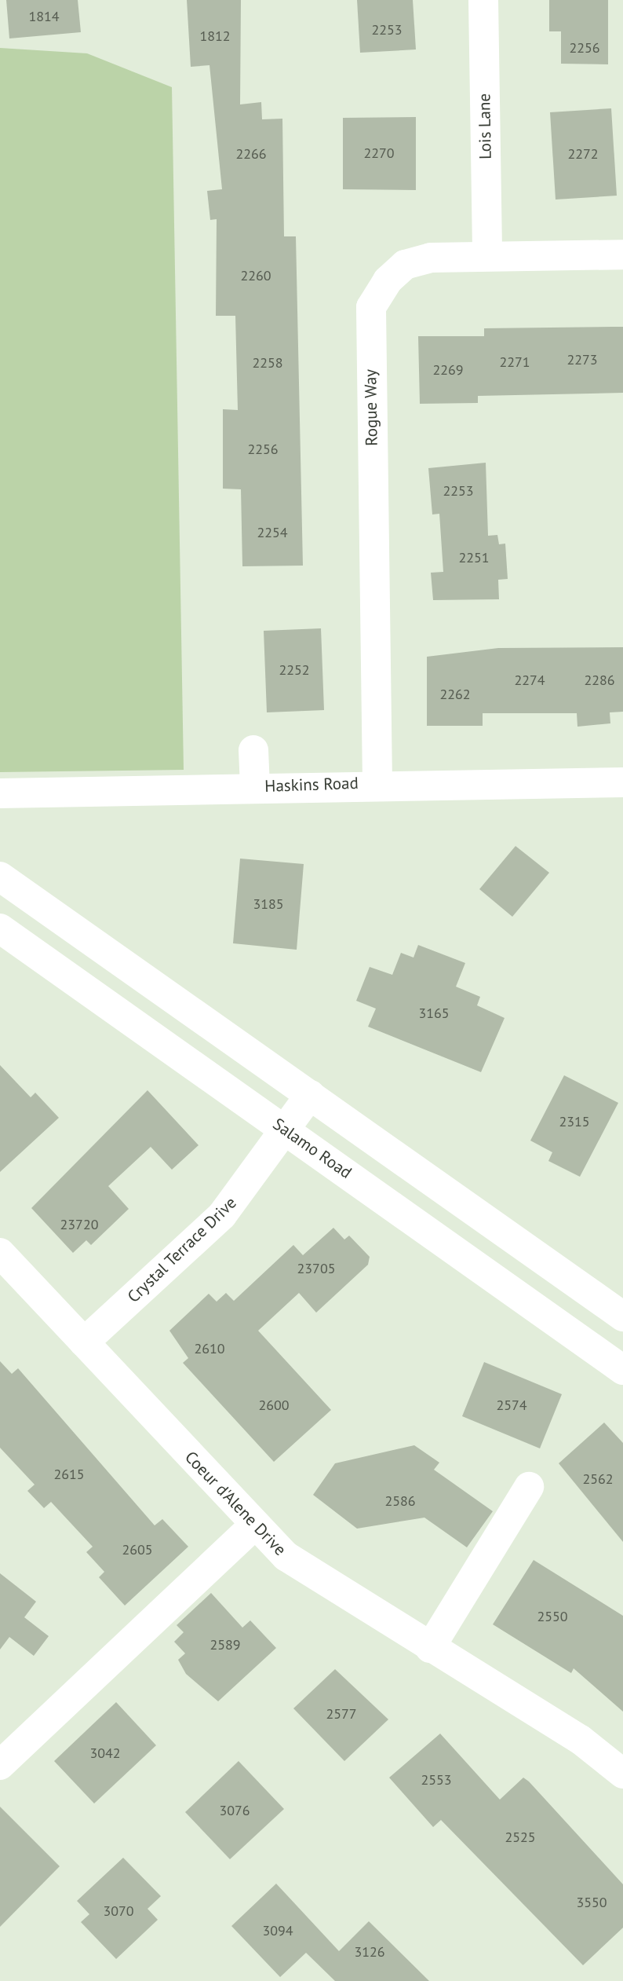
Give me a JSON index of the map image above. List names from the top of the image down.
{
  "streets": {
    "street": [
      "Lois Lane",
      "Rogue Way",
      "Haskins Road",
      "Salamo Road",
      "Crystal Terrace Drive",
      "Coeur d'Alene Drive"
    ]
  },
  "crossings": [
    ["Lois Lane", "Rogue Way"],
    ["Rogue Way", "Haskins Road"],
    ["Salamo Road", "Crystal Terrace Drive"],
    ["Crystal Terrace Drive", "Coeur d'Alene Drive"]
  ],
  "house_numbers": [
    "1814",
    "2253",
    "1812",
    "2256",
    "2270",
    "2266",
    "2272",
    "2260",
    "2273",
    "2271",
    "2258",
    "2269",
    "2256",
    "2253",
    "2254",
    "2251",
    "2252",
    "2274",
    "2286",
    "2262",
    "3185",
    "3165",
    "2315",
    "23720",
    "23705",
    "2610",
    "2600",
    "2574",
    "2615",
    "2562",
    "2586",
    "2605",
    "2550",
    "2589",
    "2577",
    "3042",
    "2553",
    "3076",
    "2525",
    "3550",
    "3070",
    "3094",
    "3126"
  ]
}
